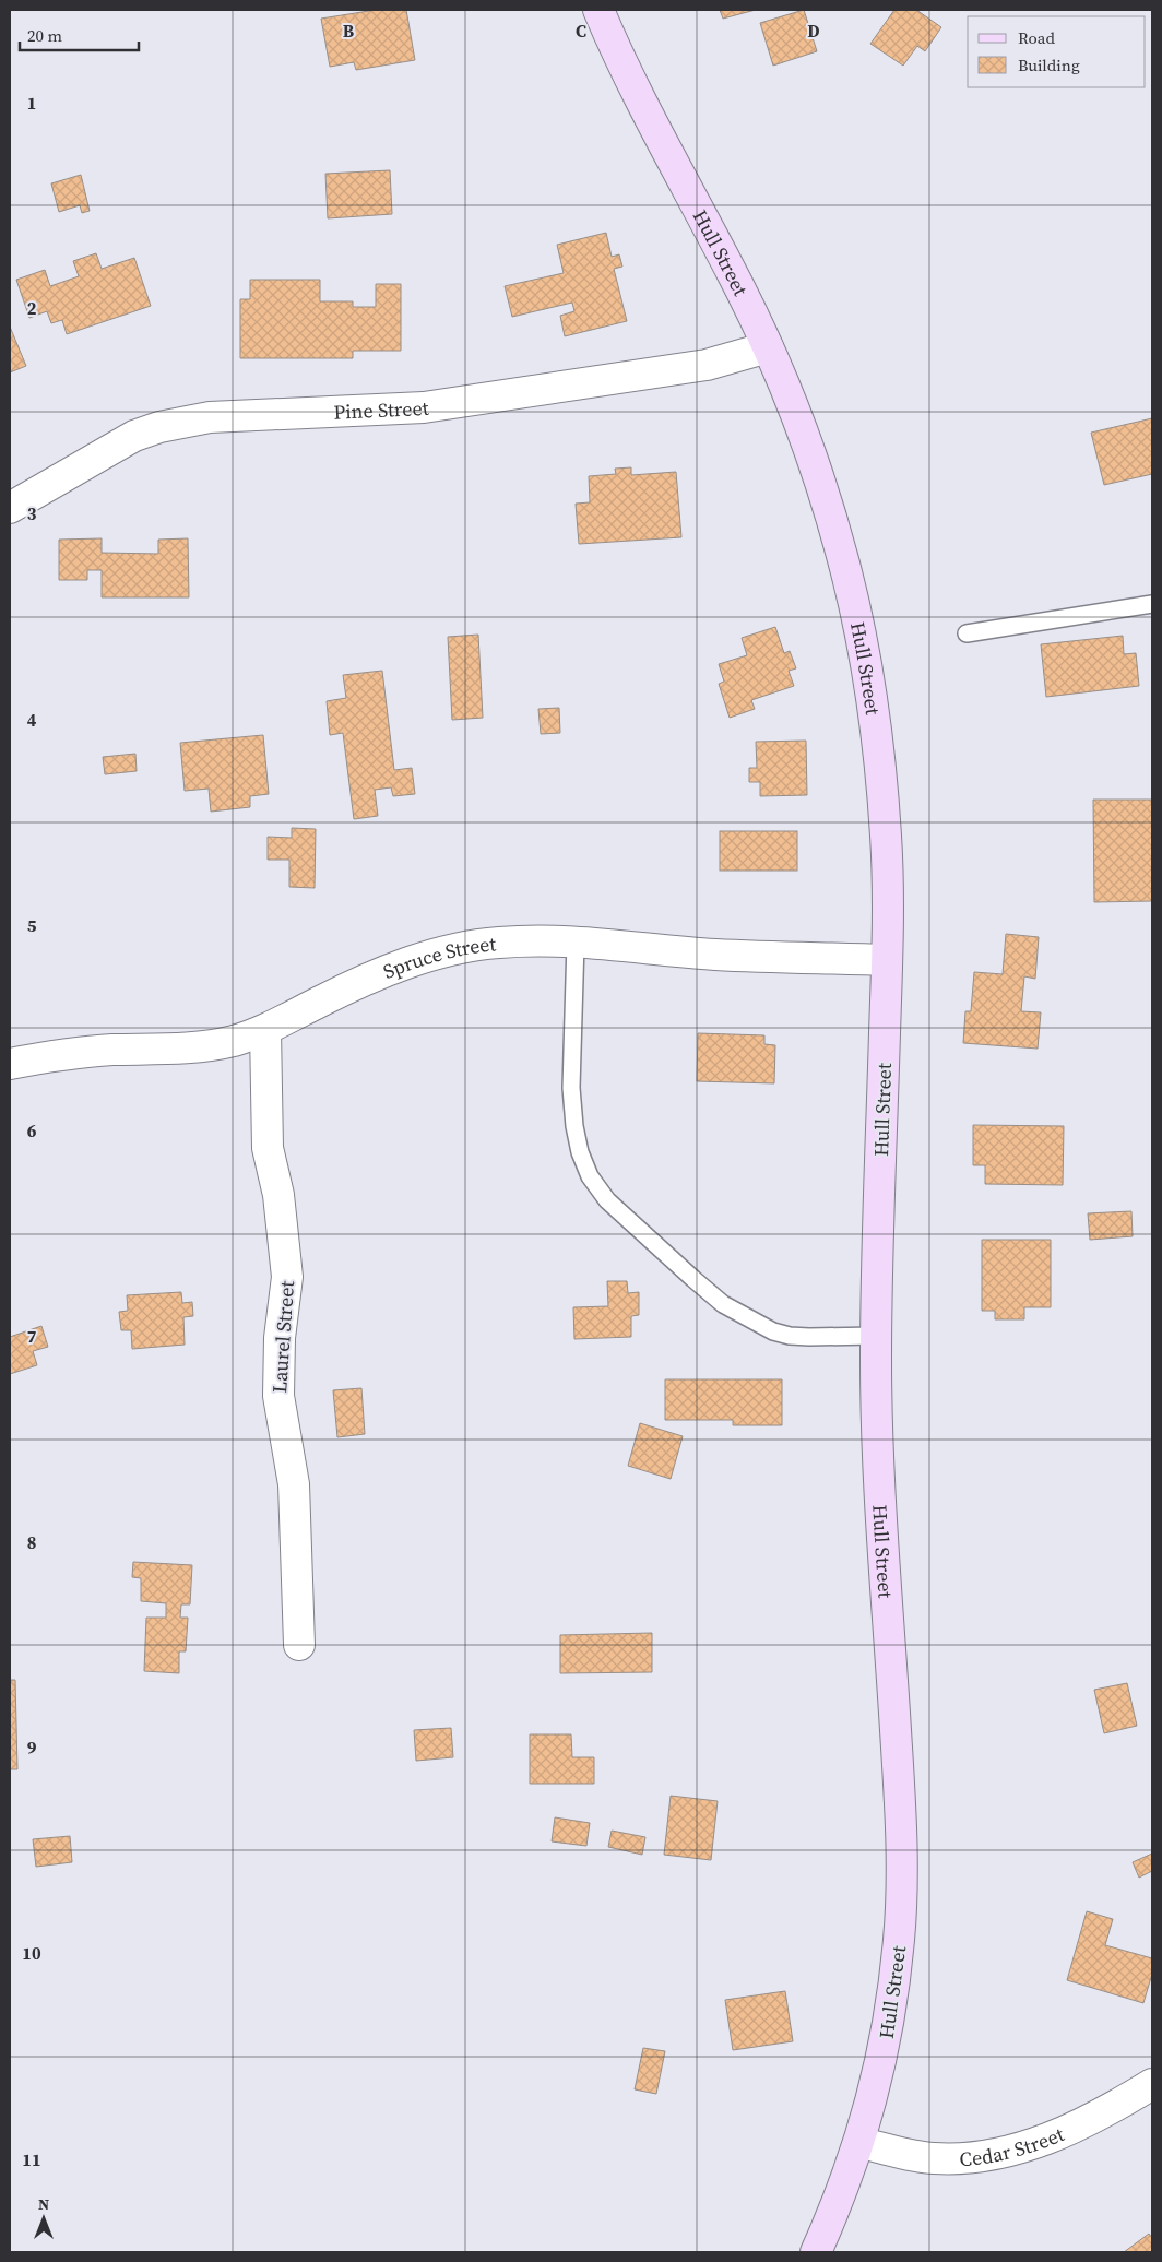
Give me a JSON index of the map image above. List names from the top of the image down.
{
  "streets": {
    "main road": ["Hull Street"],
    "street": [
      "Pine Street",
      "Spruce Street",
      "Laurel Street",
      "Cedar Street"
    ]
  },
  "crossings": [
    ["Hull Street", "Pine Street"],
    ["Hull Street", "Spruce Street"],
    ["Hull Street", "Cedar Street"],
    ["Spruce Street", "Laurel Street"]
  ],
  "legend": ["Road", "Building"],
  "scale_bar": "20 m",
  "north": "top",
  "grid": {
    "columns": ["B", "C", "D"],
    "rows": [
      "1",
      "2",
      "3",
      "4",
      "5",
      "6",
      "7",
      "8",
      "9",
      "10",
      "11"
    ]
  }
}
